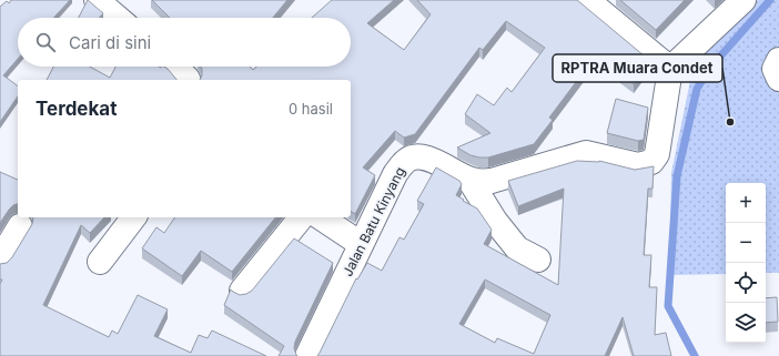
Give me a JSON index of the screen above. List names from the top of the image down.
{
  "streets": {
    "street": ["Jalan Batu Kinyang"]
  },
  "places": ["RPTRA Muara Condet"],
  "page": {
    "search": "Cari di sini",
    "heading": ["Terdekat", "0 hasil"],
    "map_buttons": ["+", "−"]
  }
}
